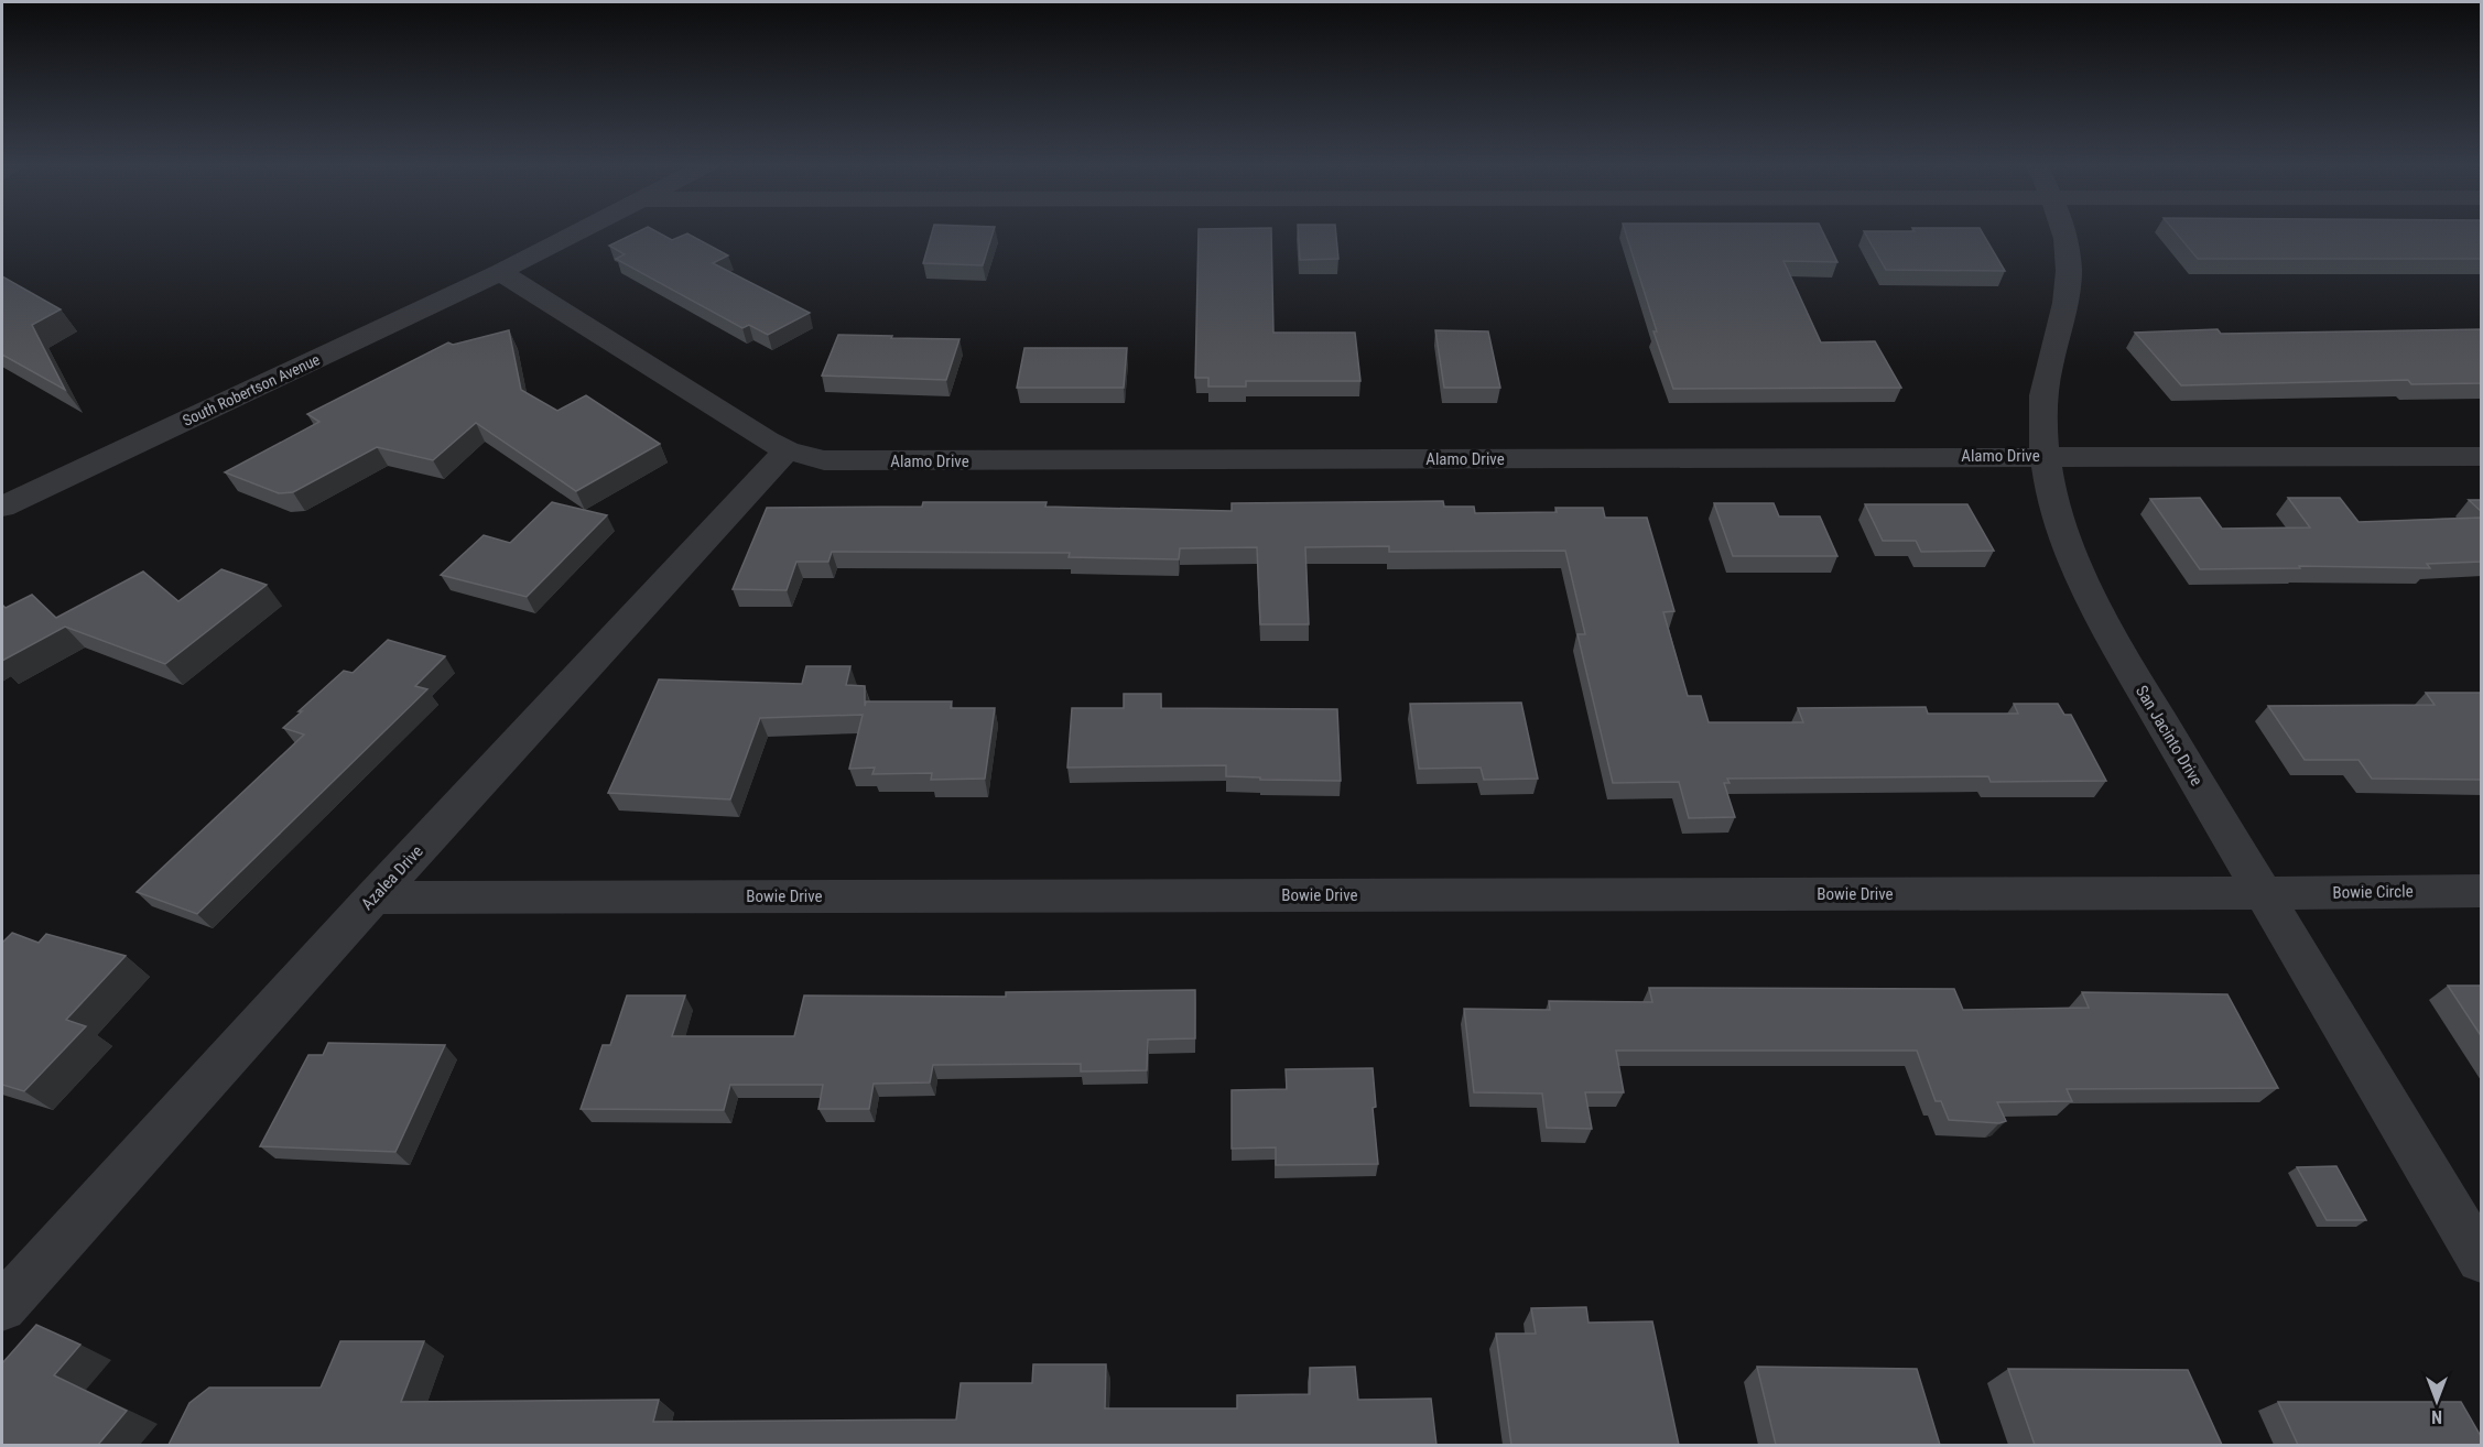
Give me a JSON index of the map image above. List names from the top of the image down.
{
  "streets": {
    "street": [
      "South Robertson Avenue",
      "Alamo Drive",
      "San Jacinto Drive",
      "Azalea Drive",
      "Bowie Circle",
      "Bowie Drive"
    ]
  },
  "crossings": [
    ["South Robertson Avenue", "Alamo Drive"],
    ["Alamo Drive", "San Jacinto Drive"],
    ["Alamo Drive", "Azalea Drive"],
    ["San Jacinto Drive", "Bowie Circle"],
    ["San Jacinto Drive", "Bowie Drive"],
    ["Azalea Drive", "Bowie Drive"],
    ["Bowie Circle", "Bowie Drive"]
  ],
  "north": "bottom"
}
